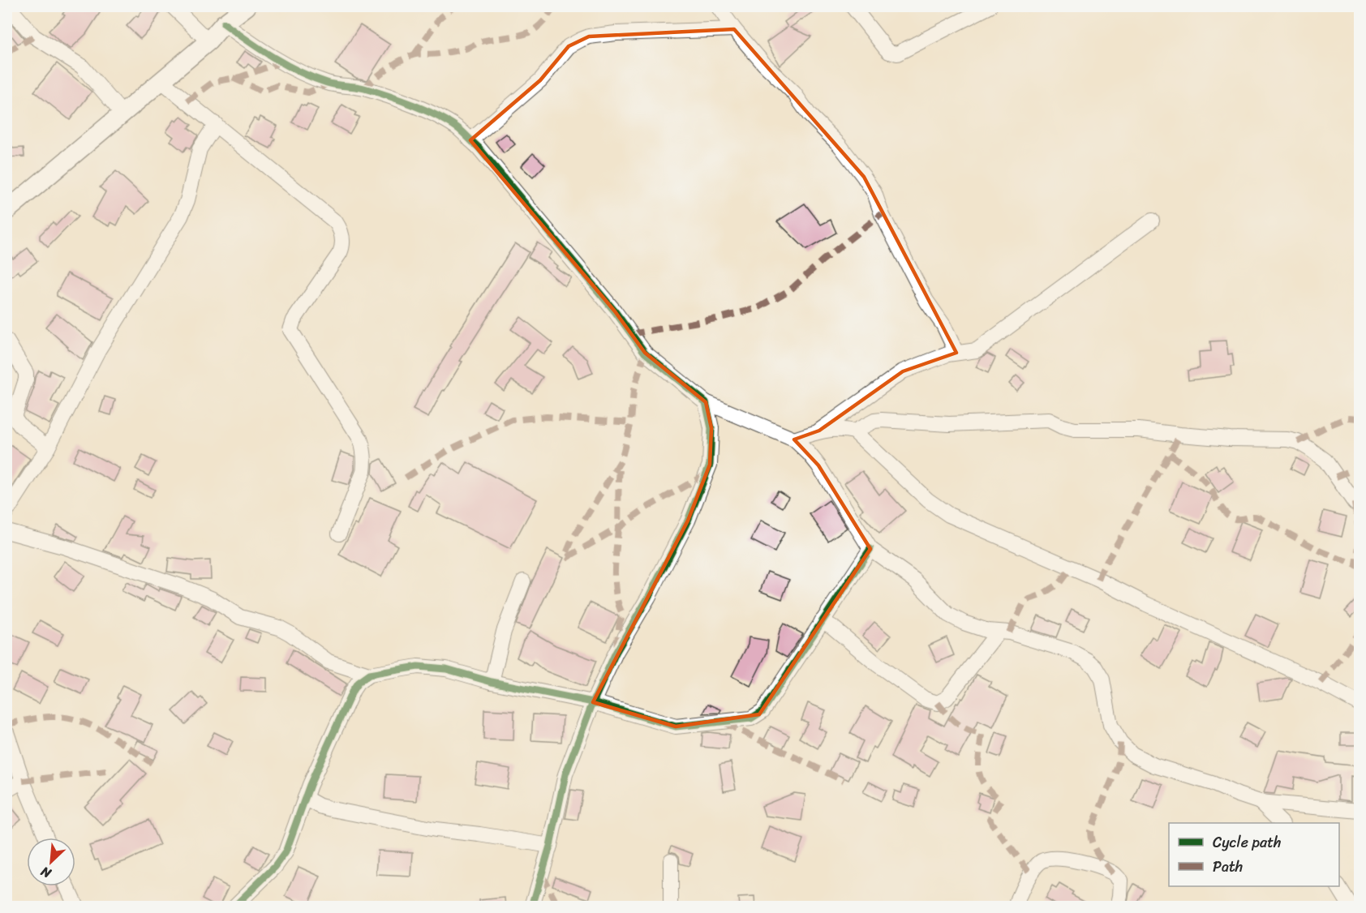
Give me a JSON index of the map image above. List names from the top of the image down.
{
  "legend": ["Cycle path", "Path"],
  "north": "bottom left"
}
